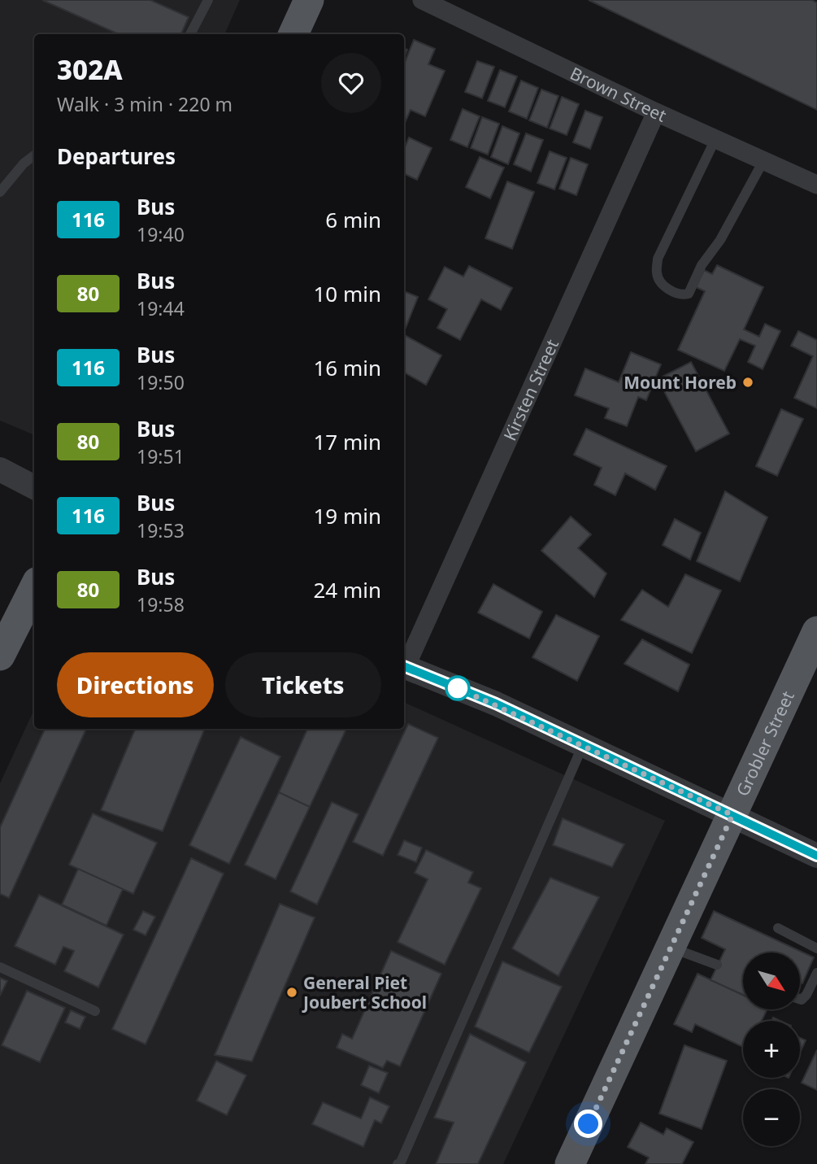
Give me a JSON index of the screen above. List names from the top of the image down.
{
  "streets": {
    "main road": ["Grobler Street"],
    "street": ["Brown Street", "Kirsten Street"]
  },
  "crossings": [
    ["Brown Street", "Kirsten Street"]
  ],
  "places": ["Mount Horeb", "General Piet Joubert School"],
  "lines": ["bus line 116"],
  "north": "bottom right",
  "page": {
    "heading": [
      ["302A", "Walk · 3 min · 220 m"],
      "Departures"
    ],
    "list": [
      {
        "mark": "116",
        "name": "Bus",
        "note": "19:40",
        "value": "6 min"
      },
      {
        "mark": "80",
        "name": "Bus",
        "note": "19:44",
        "value": "10 min"
      },
      {
        "mark": "116",
        "name": "Bus",
        "note": "19:50",
        "value": "16 min"
      },
      {
        "mark": "80",
        "name": "Bus",
        "note": "19:51",
        "value": "17 min"
      },
      {
        "mark": "116",
        "name": "Bus",
        "note": "19:53",
        "value": "19 min"
      },
      {
        "mark": "80",
        "name": "Bus",
        "note": "19:58",
        "value": "24 min"
      }
    ],
    "buttons": ["Directions", "Tickets"],
    "map_buttons": ["+", "−"]
  }
}
